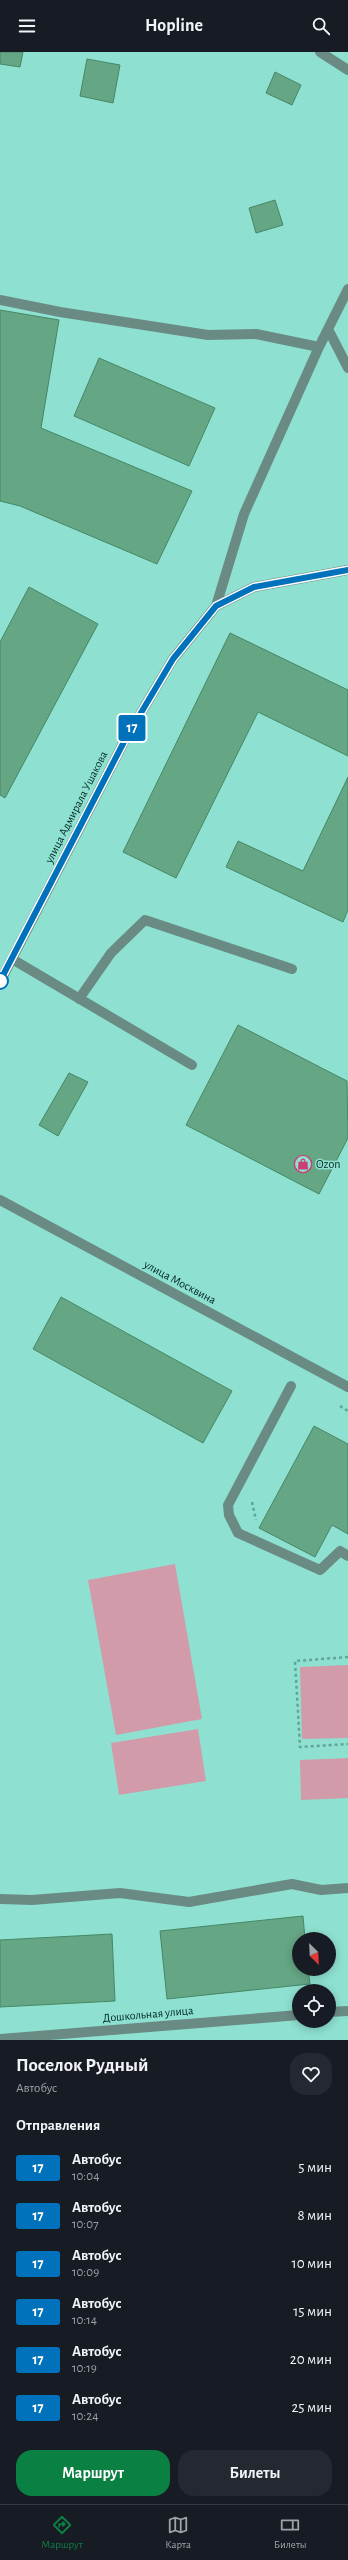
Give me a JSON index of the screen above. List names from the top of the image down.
{
  "streets": {
    "street": ["улица Адмирала Ушакова", "улица Москвина", "Дошкольная улица"]
  },
  "places": {
    "shop": ["Ozon"]
  },
  "lines": ["bus line 17"],
  "north": "bottom right",
  "page": {
    "header": "Hopline",
    "on_map": "17",
    "heading": [
      ["Поселок Рудный", "Автобус"],
      "Отправления"
    ],
    "list": [
      {
        "mark": "17",
        "name": "Автобус",
        "note": "10:04",
        "value": "5 мин"
      },
      {
        "mark": "17",
        "name": "Автобус",
        "note": "10:07",
        "value": "8 мин"
      },
      {
        "mark": "17",
        "name": "Автобус",
        "note": "10:09",
        "value": "10 мин"
      },
      {
        "mark": "17",
        "name": "Автобус",
        "note": "10:14",
        "value": "15 мин"
      },
      {
        "mark": "17",
        "name": "Автобус",
        "note": "10:19",
        "value": "20 мин"
      },
      {
        "mark": "17",
        "name": "Автобус",
        "note": "10:24",
        "value": "25 мин"
      }
    ],
    "buttons": ["Маршрут", "Билеты"],
    "tabs": ["Маршрут", "Карта", "Билеты"]
  }
}
